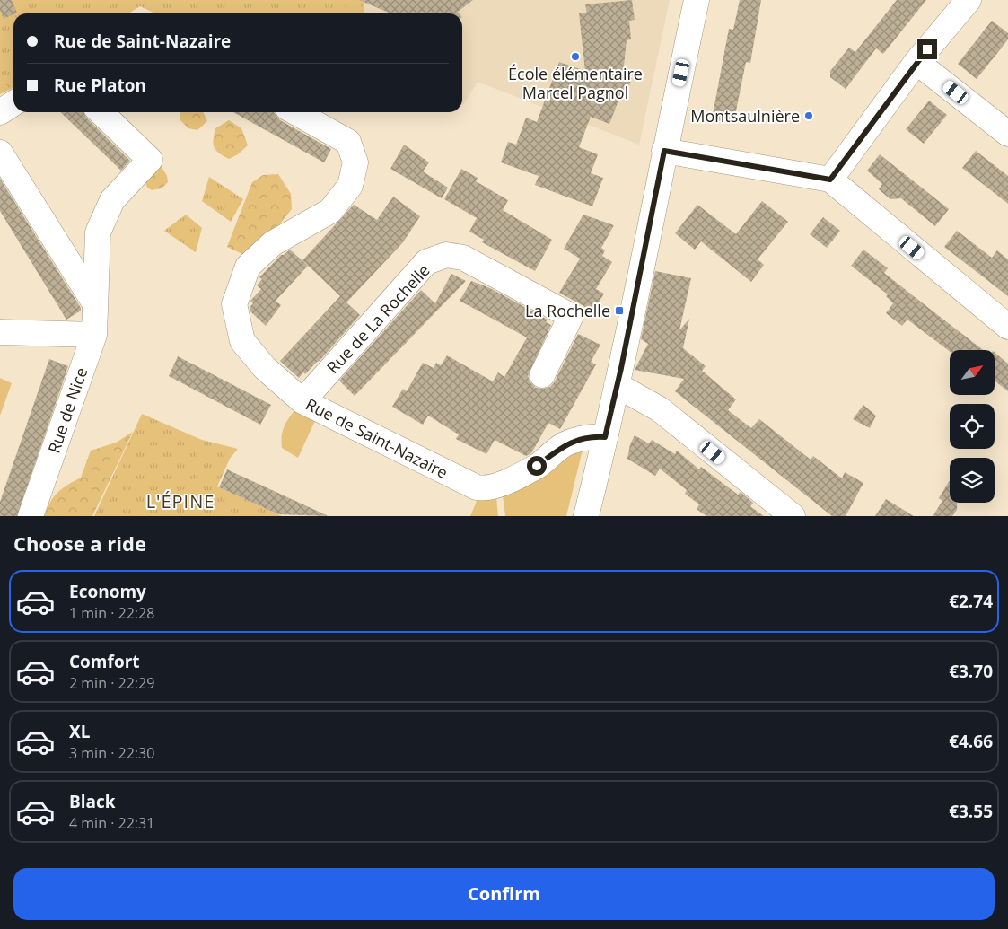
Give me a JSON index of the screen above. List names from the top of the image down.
{
  "streets": {
    "street": ["Rue de La Rochelle", "Rue de Nice", "Rue de Saint-Nazaire"]
  },
  "crossings": [
    ["Rue de La Rochelle", "Rue de Saint-Nazaire"]
  ],
  "districts": ["L'ÉPINE"],
  "places": {
    "other": ["École élémentaire Marcel Pagnol", "Montsaulnière"],
    "transit": ["La Rochelle"]
  },
  "north": "top right",
  "page": {
    "banner": ["Rue de Saint-Nazaire", "Rue Platon"],
    "heading": "Choose a ride",
    "list": [
      {
        "name": "Economy",
        "note": "1 min · 22:28",
        "value": "€2.74"
      },
      {
        "name": "Comfort",
        "note": "2 min · 22:29",
        "value": "€3.70"
      },
      {
        "name": "XL",
        "note": "3 min · 22:30",
        "value": "€4.66"
      },
      {
        "name": "Black",
        "note": "4 min · 22:31",
        "value": "€3.55"
      }
    ],
    "buttons": "Confirm"
  }
}
